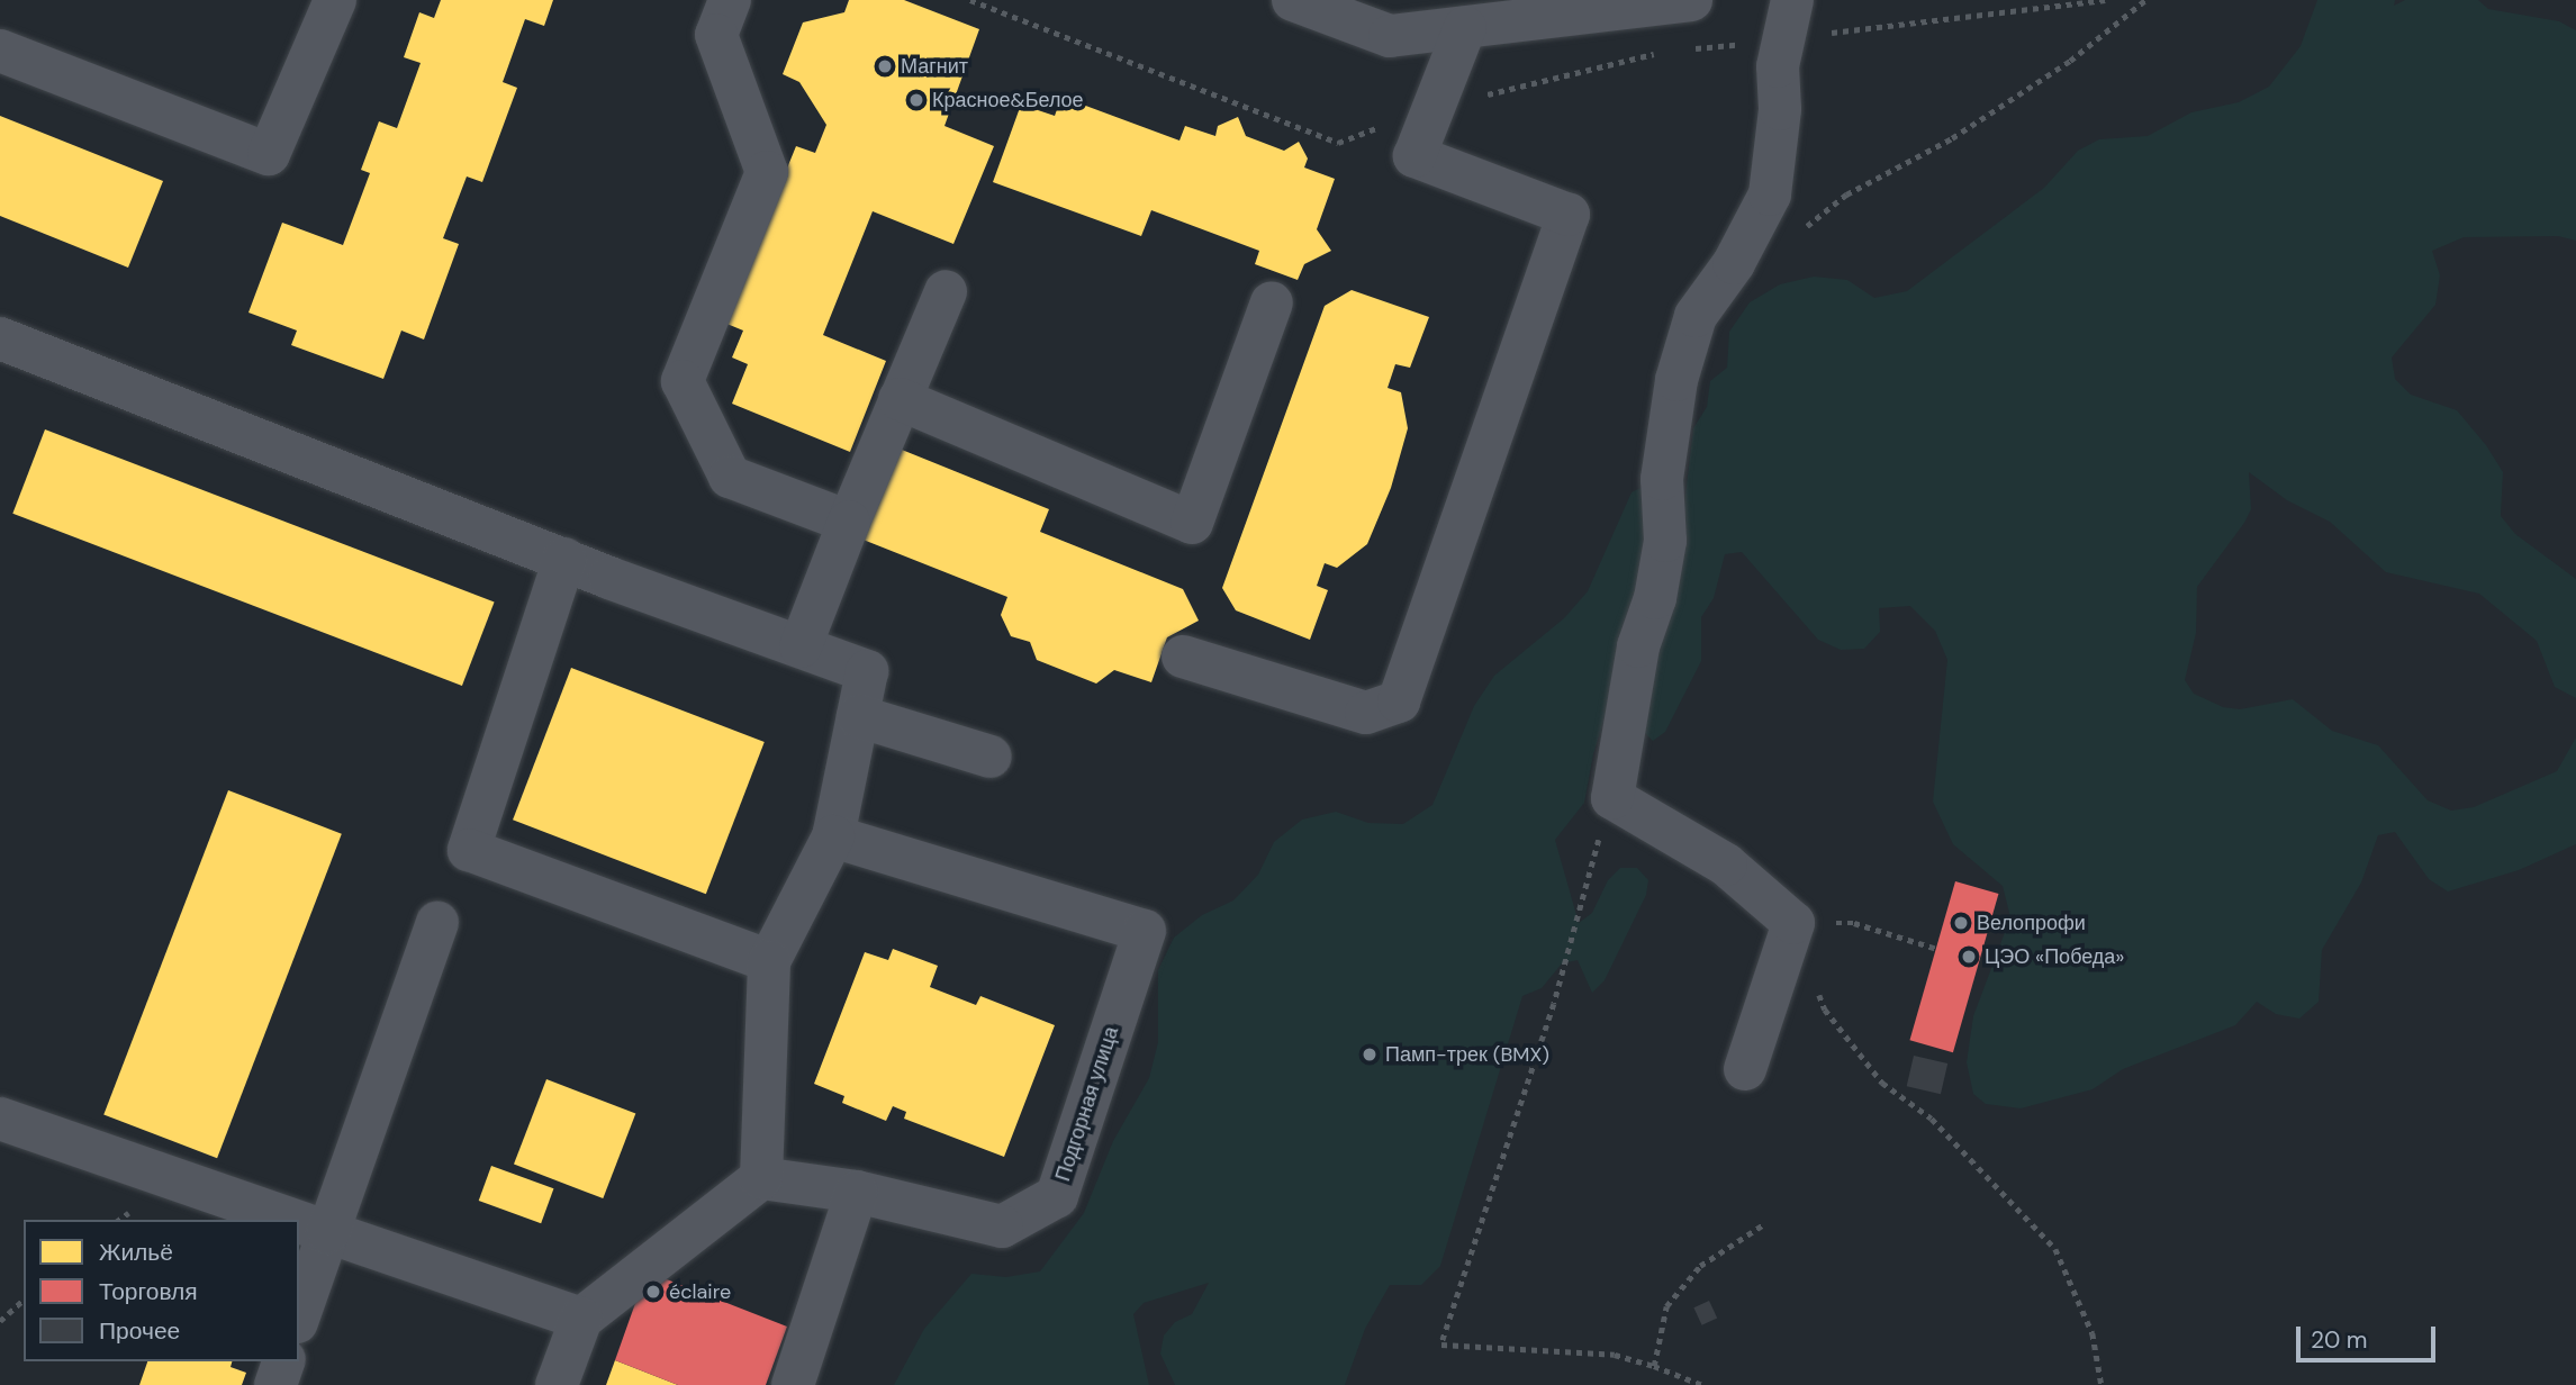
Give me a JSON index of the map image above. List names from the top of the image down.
{
  "streets": {
    "street": ["Подгорная улица"]
  },
  "places": [
    "Магнит",
    "Красное&Белое",
    "Велопрофи",
    "ЦЭО «Победа»",
    "Памп-трек (BMX)",
    "éclaire"
  ],
  "legend": ["Жильё", "Торговля", "Прочее"],
  "scale_bar": "20 m"
}
